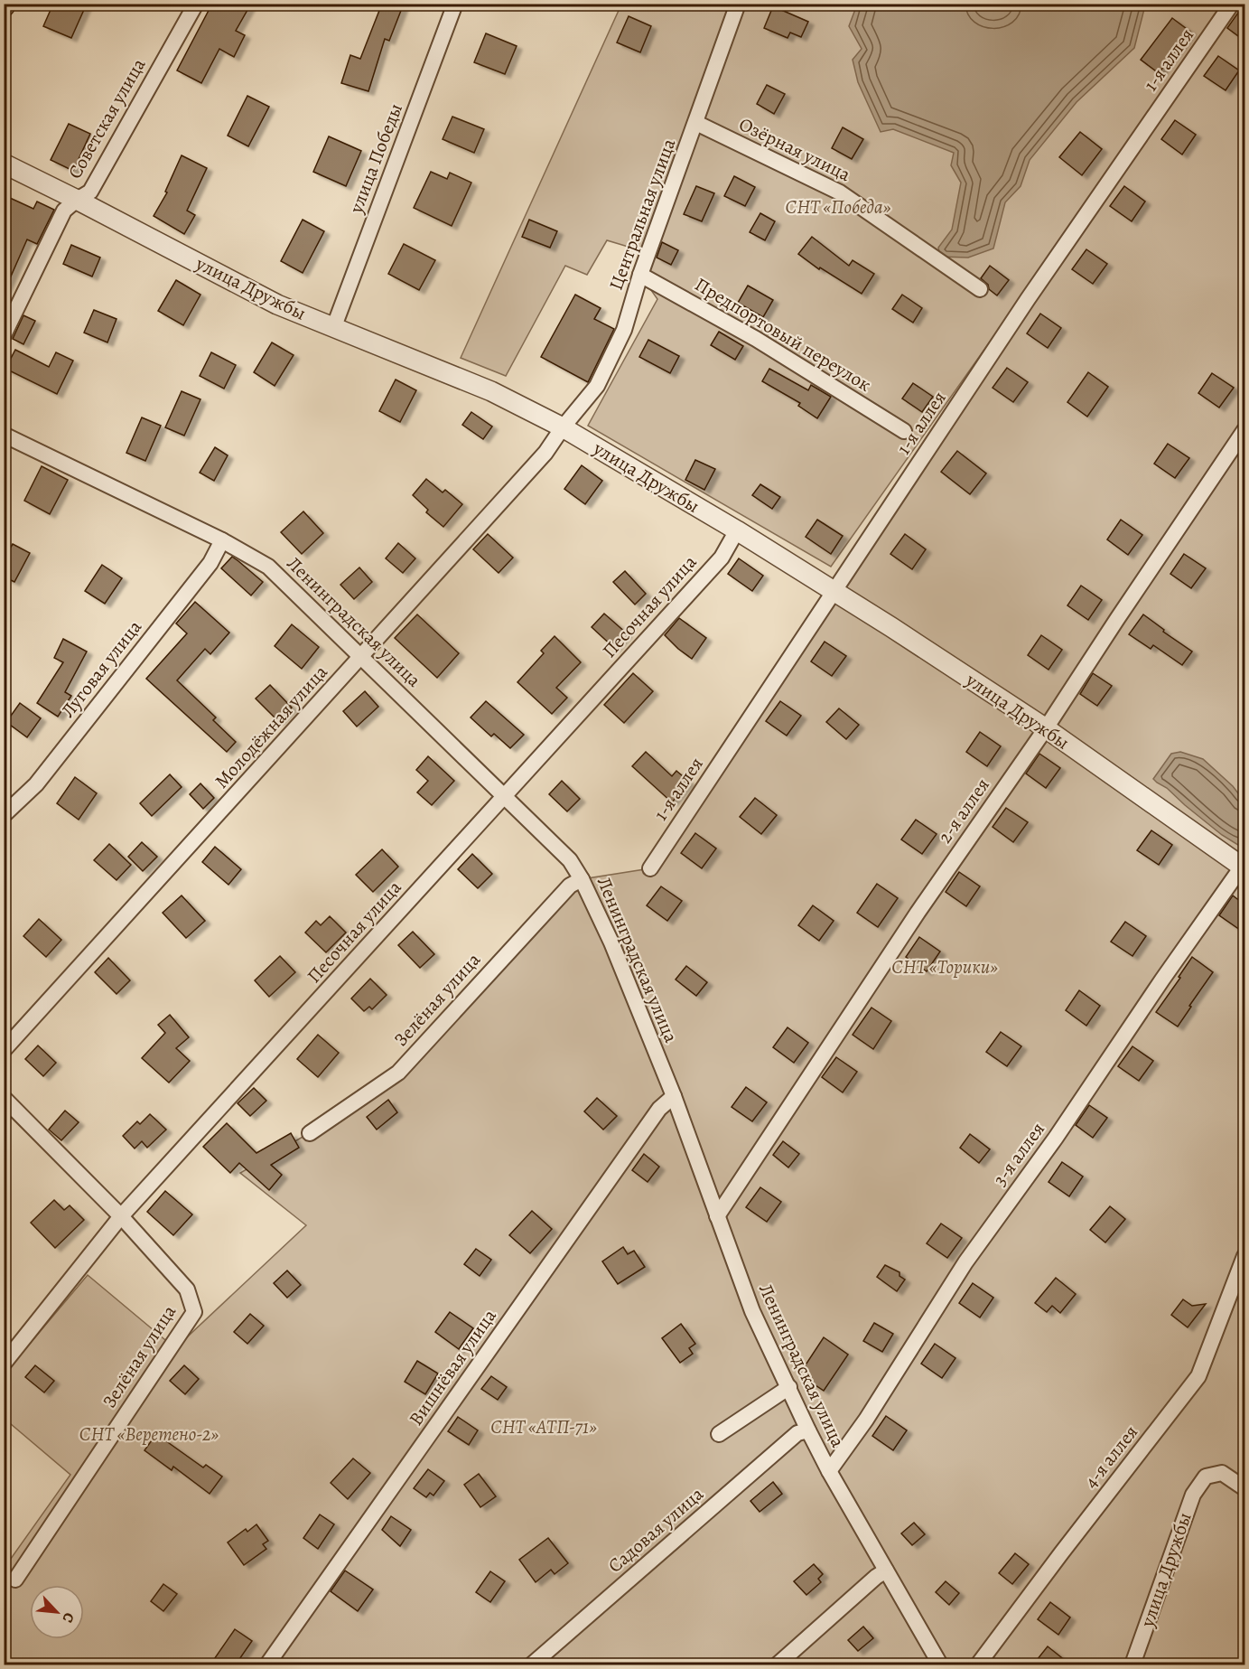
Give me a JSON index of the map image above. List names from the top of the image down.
{
  "streets": {
    "street": [
      "1-я аллея",
      "Советская улица",
      "Озёрная улица",
      "улица Победы",
      "Центральная улица",
      "улица Дружбы",
      "Предпортовый переулок",
      "Песочная улица",
      "Ленинградская улица",
      "Луговая улица",
      "Молодёжная улица",
      "2-я аллея",
      "Зелёная улица",
      "3-я аллея",
      "Вишнёвая улица",
      "4-я аллея",
      "Садовая улица"
    ]
  },
  "crossings": [
    ["1-я аллея", "улица Дружбы"],
    ["Советская улица", "улица Дружбы"],
    ["Озёрная улица", "Центральная улица"],
    ["улица Победы", "улица Дружбы"],
    ["Центральная улица", "улица Дружбы"],
    ["Центральная улица", "Предпортовый переулок"],
    ["Центральная улица", "Молодёжная улица"],
    ["улица Дружбы", "Песочная улица"],
    ["улица Дружбы", "Молодёжная улица"],
    ["улица Дружбы", "2-я аллея"],
    ["улица Дружбы", "3-я аллея"],
    ["Песочная улица", "Ленинградская улица"],
    ["Песочная улица", "Зелёная улица"],
    ["Ленинградская улица", "Луговая улица"],
    ["Ленинградская улица", "Молодёжная улица"],
    ["Ленинградская улица", "2-я аллея"],
    ["Ленинградская улица", "Зелёная улица"],
    ["Ленинградская улица", "3-я аллея"],
    ["Ленинградская улица", "Вишнёвая улица"],
    ["Ленинградская улица", "Садовая улица"]
  ],
  "parks": [
    "СНТ «Победа»",
    "СНТ «Торики»",
    "СНТ «АТП-71»",
    "СНТ «Веретено-2»"
  ],
  "north": "bottom right"
}
